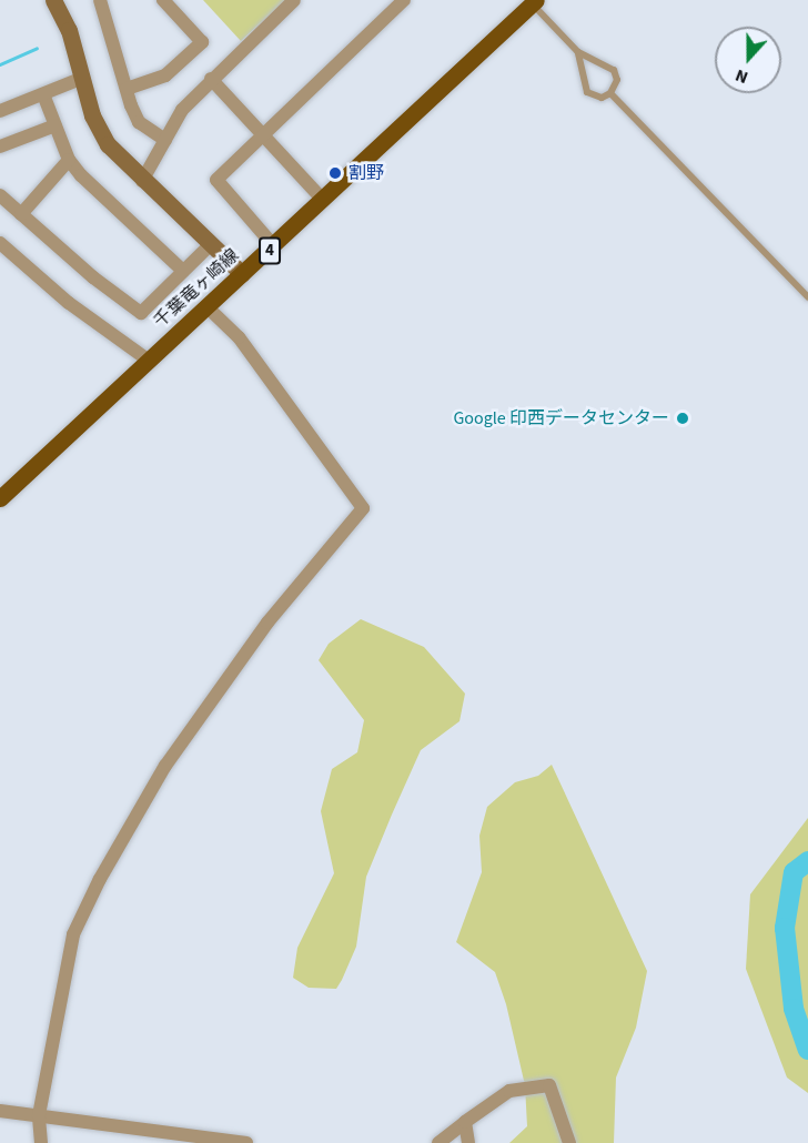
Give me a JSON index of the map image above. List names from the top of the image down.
{
  "streets": {
    "main road": ["4", "千葉竜ヶ崎線"]
  },
  "places": ["割野", "Google 印西データセンター"],
  "north": "bottom"
}
